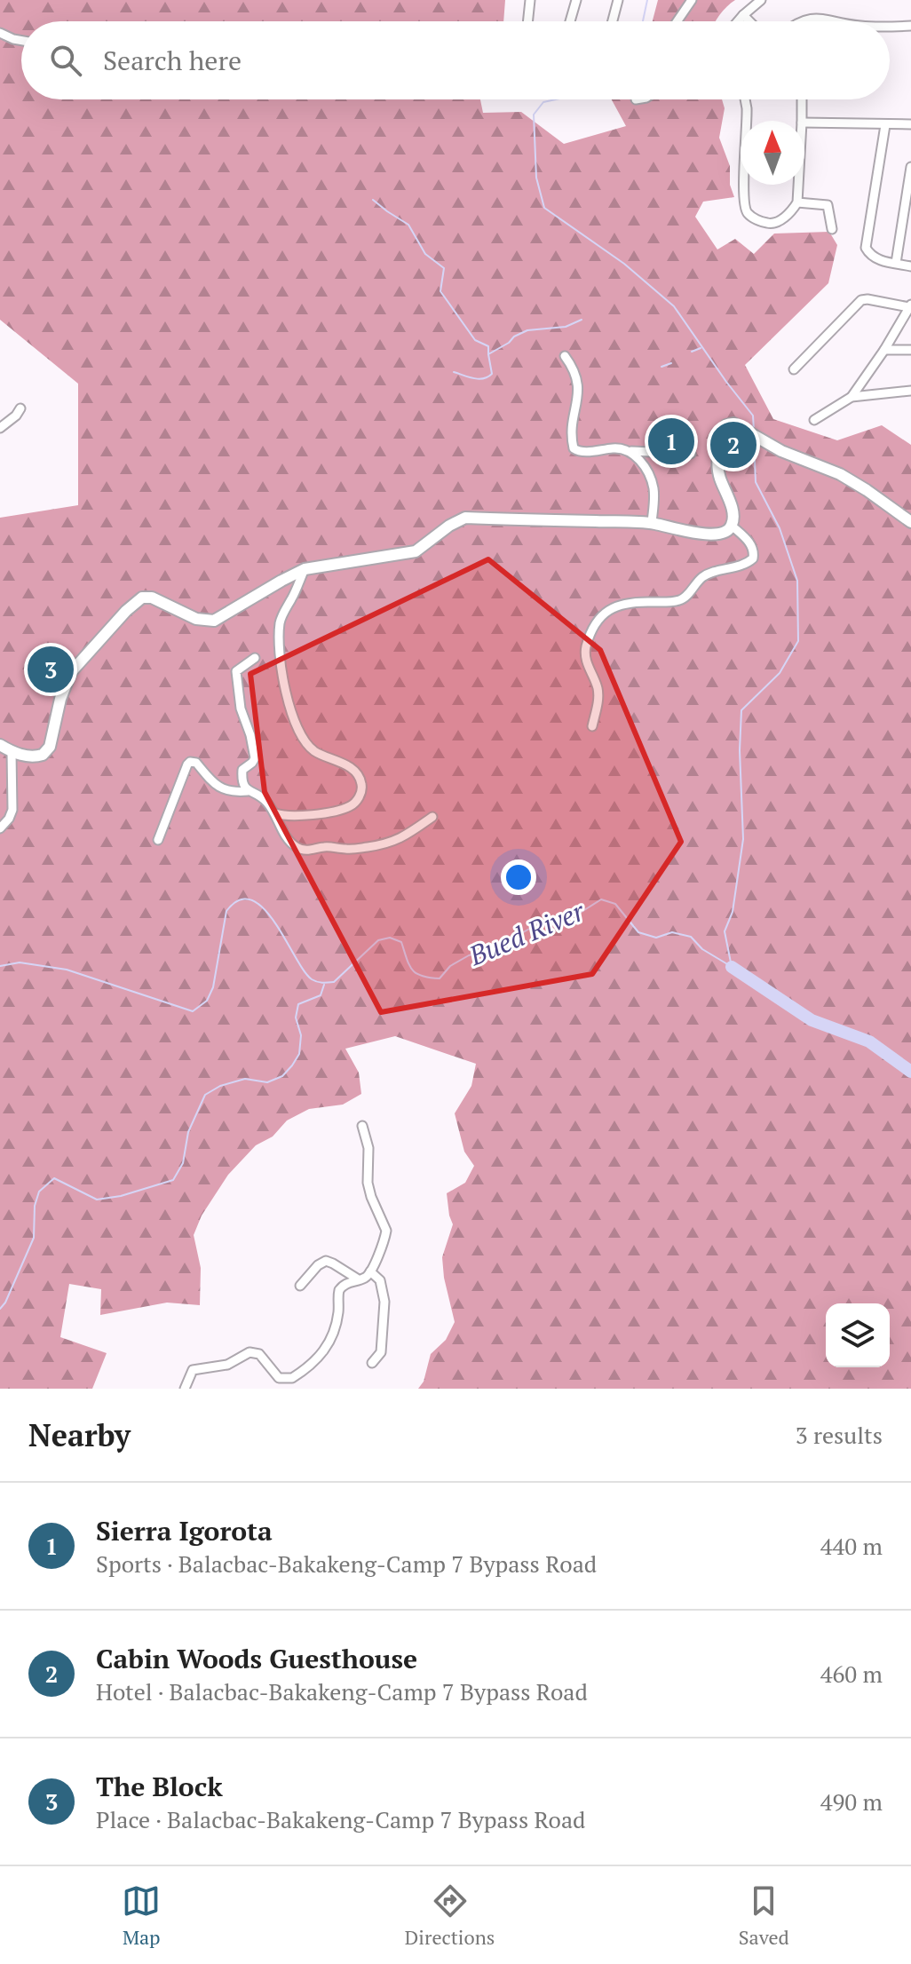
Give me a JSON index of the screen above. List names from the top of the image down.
{
  "water": ["Bued River"],
  "north": "top",
  "page": {
    "search": "Search here",
    "pins": ["1", "2", "3"],
    "heading": ["Nearby", "3 results"],
    "list": [
      {
        "mark": "1",
        "name": "Sierra Igorota",
        "note": "Sports · Balacbac-Bakakeng-Camp 7 Bypass Road",
        "value": "440 m"
      },
      {
        "mark": "2",
        "name": "Cabin Woods Guesthouse",
        "note": "Hotel · Balacbac-Bakakeng-Camp 7 Bypass Road",
        "value": "460 m"
      },
      {
        "mark": "3",
        "name": "The Block",
        "note": "Place · Balacbac-Bakakeng-Camp 7 Bypass Road",
        "value": "490 m"
      }
    ],
    "nav": ["Map", "Directions", "Saved"]
  }
}
